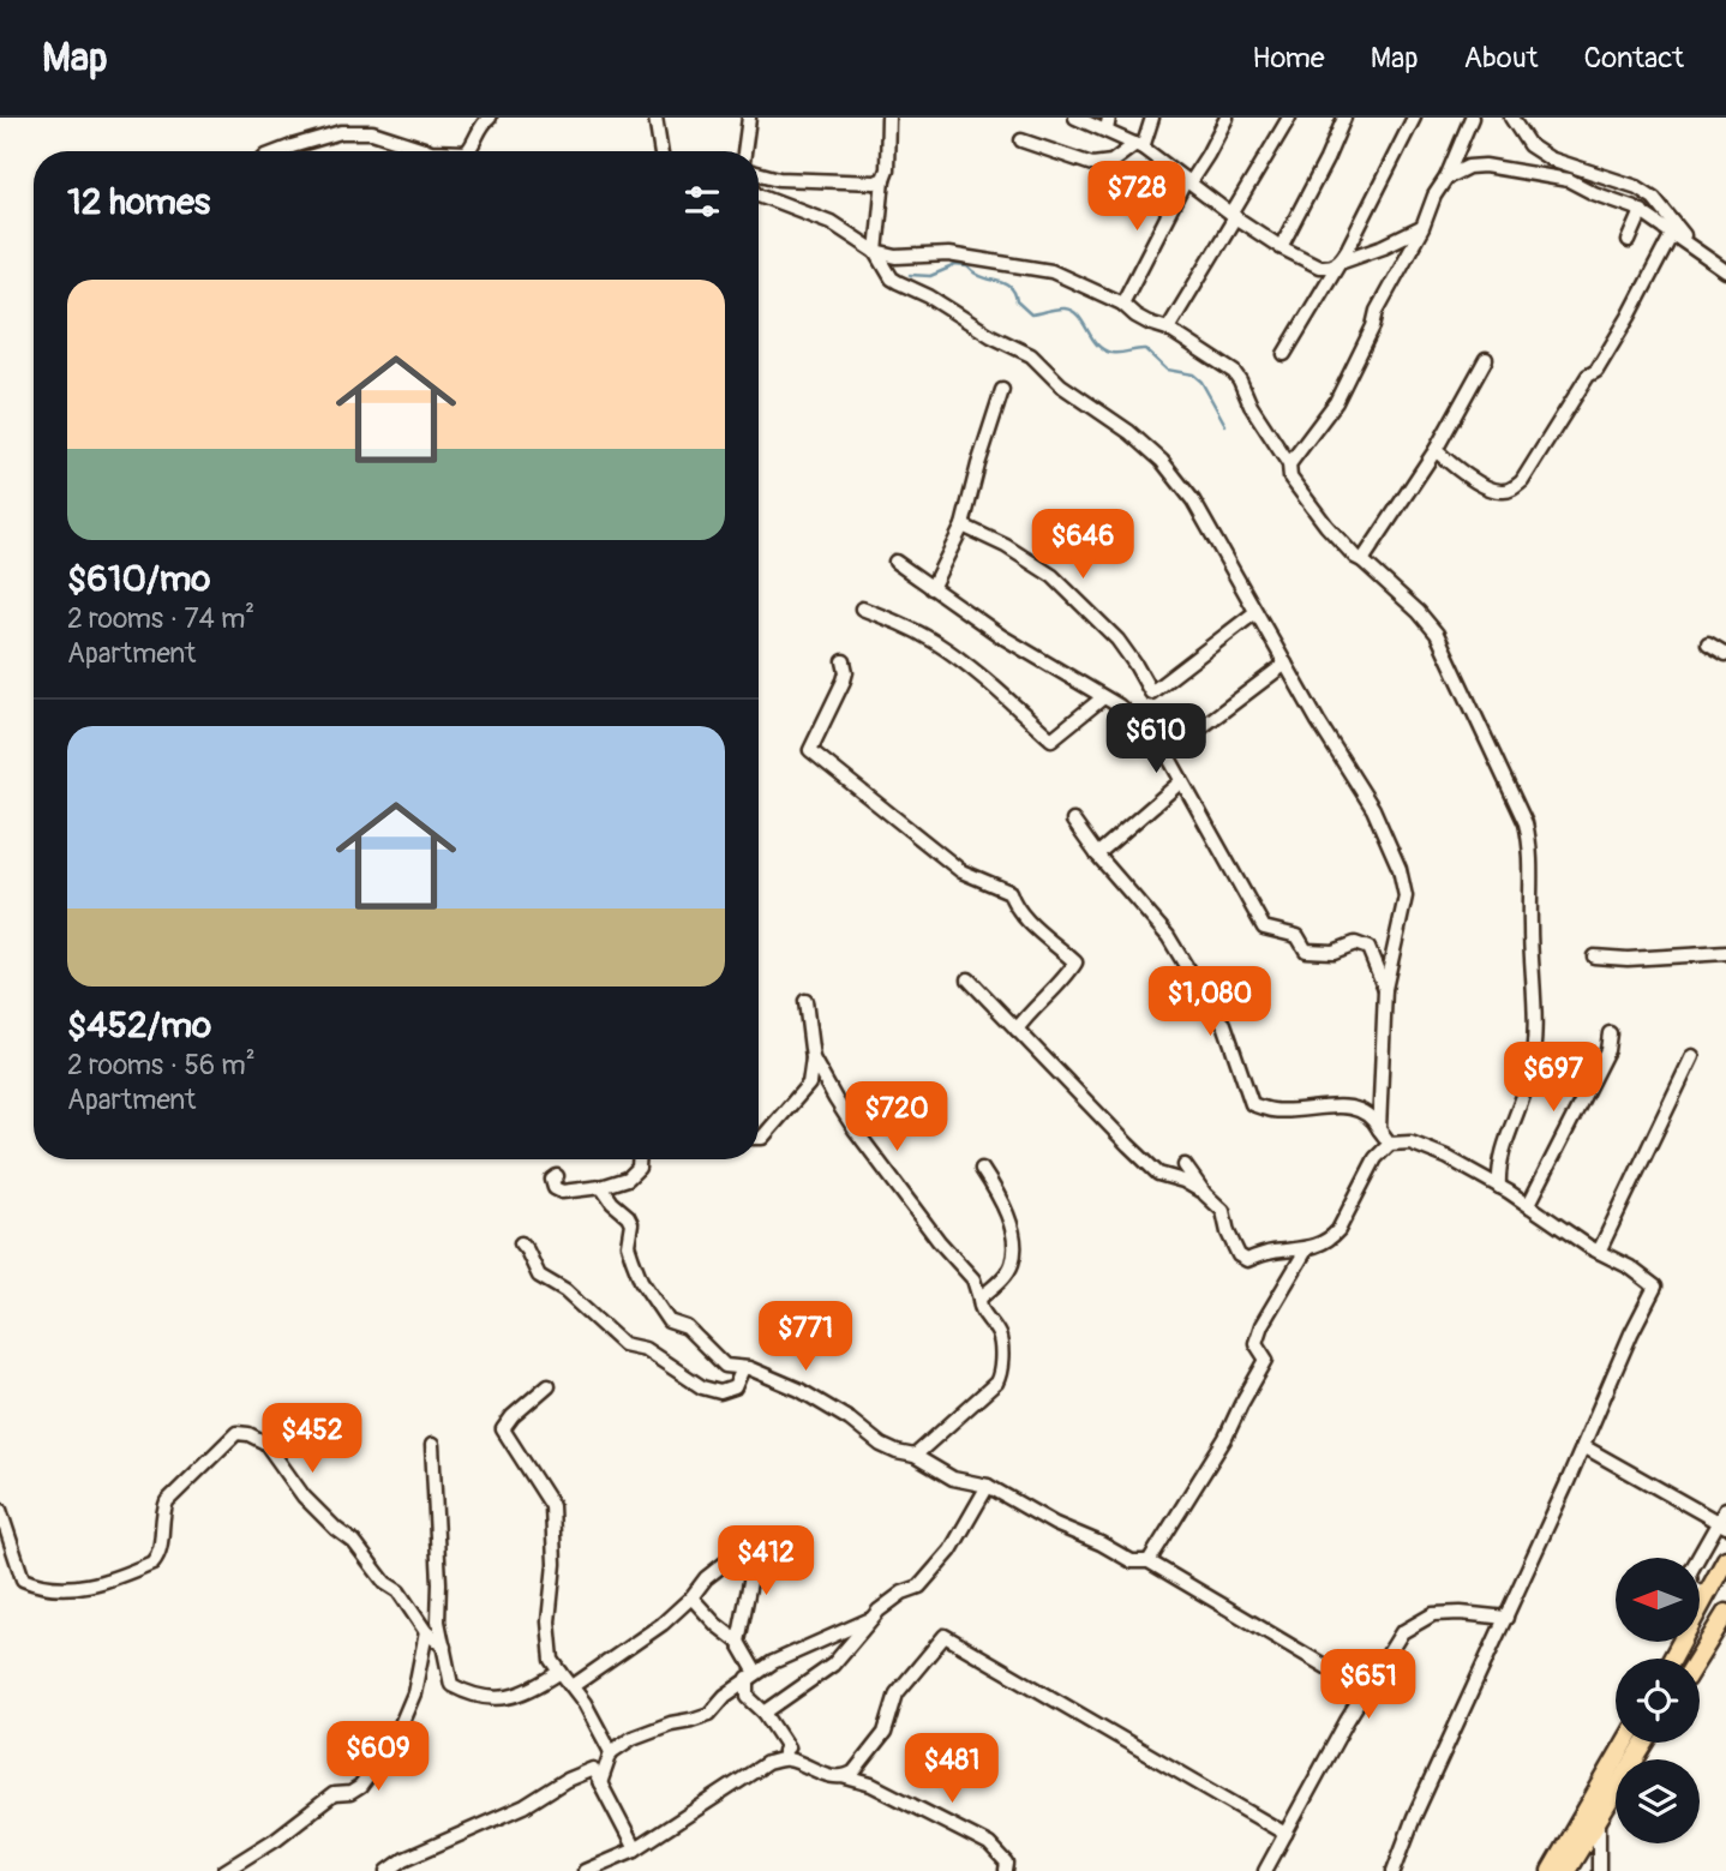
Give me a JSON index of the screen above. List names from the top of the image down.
{
  "north": "left",
  "page": {
    "header": "Map",
    "nav": [
      "Home",
      "Map",
      "About",
      "Contact"
    ],
    "heading": "12 homes",
    "price": [
      "$728",
      "$646",
      "$610",
      "$1,080",
      "$697",
      "$720",
      "$771",
      "$452",
      "$412",
      "$651",
      "$609",
      "$481"
    ],
    "list": [
      {
        "name": "$610/mo",
        "note": "2 rooms · 74 m² · Apartment"
      },
      {
        "name": "$452/mo",
        "note": "2 rooms · 56 m² · Apartment"
      }
    ]
  }
}
